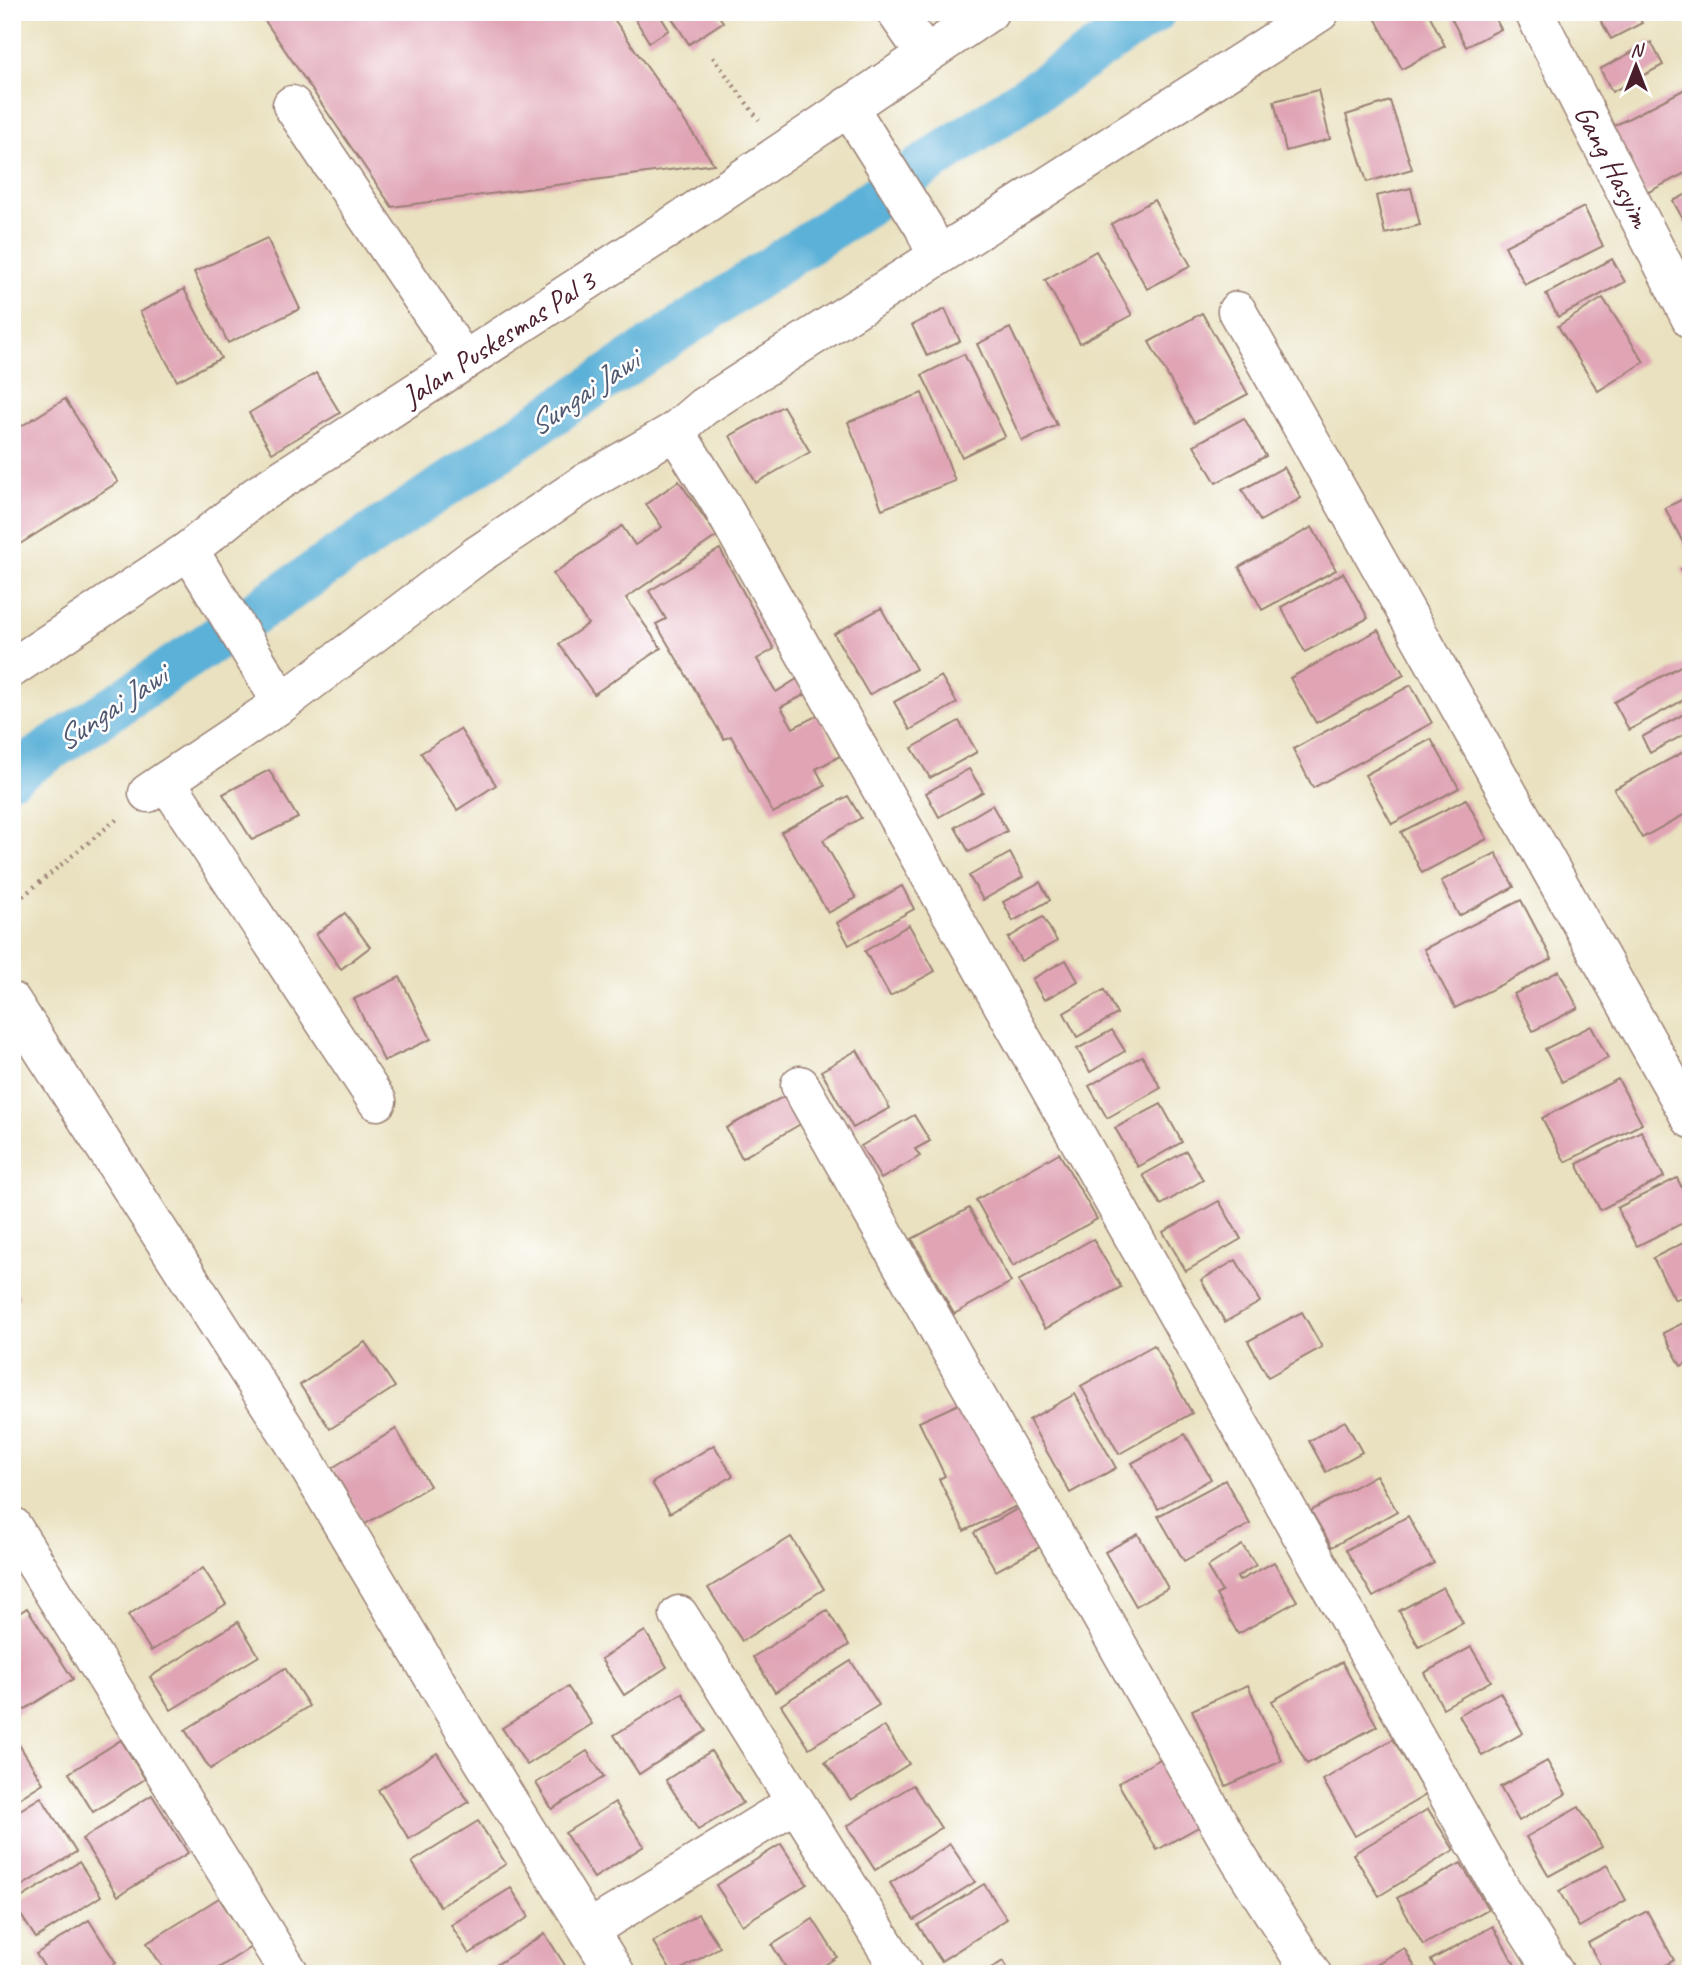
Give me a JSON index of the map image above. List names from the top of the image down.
{
  "streets": {
    "street": ["Gang Hasyim", "Jalan Puskesmas Pal 3"]
  },
  "water": ["Sungai Jawi"],
  "north": "top"
}
